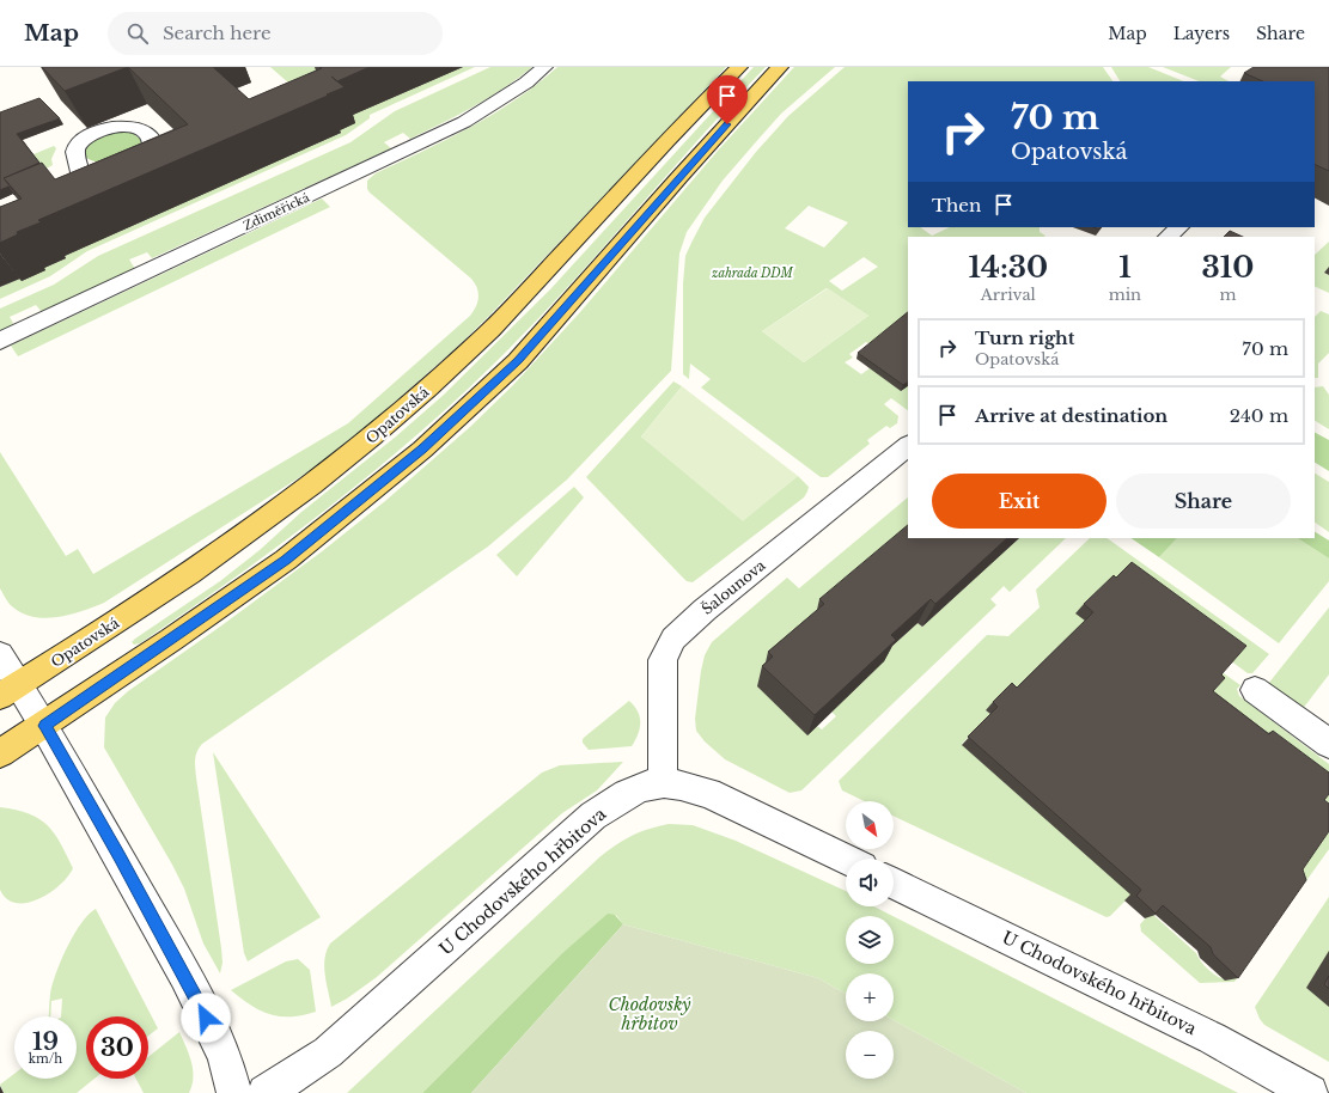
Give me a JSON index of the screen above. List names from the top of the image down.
{
  "streets": {
    "main road": ["Opatovská"],
    "street": ["Zdiměřická", "Šalounova", "U Chodovského hřbitova"]
  },
  "crossings": [
    ["Šalounova", "U Chodovského hřbitova"]
  ],
  "parks": ["zahrada DDM", "Chodovský hřbitov"],
  "north": "bottom right",
  "page": {
    "header": "Map",
    "search": "Search here",
    "nav": ["Map", "Layers", "Share"],
    "turn": ["70 m", "Opatovská"],
    "then": "Then",
    "eta": [
      "14:30",
      "Arrival",
      "1",
      "min",
      "310",
      "m"
    ],
    "list": [
      {
        "name": "Turn right",
        "note": "Opatovská",
        "value": "70 m"
      },
      {
        "name": "Arrive at destination",
        "value": "240 m"
      }
    ],
    "buttons": ["Exit", "Share"],
    "map_buttons": ["+", "−"],
    "speed": "19 km/h",
    "limit": "30"
  }
}
